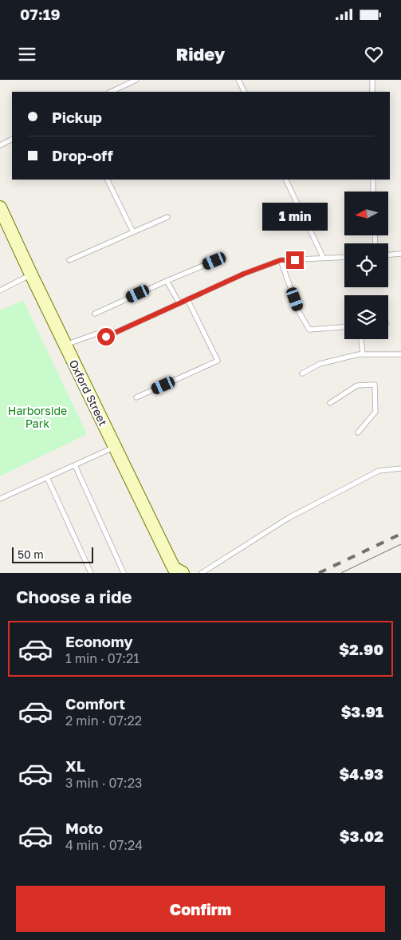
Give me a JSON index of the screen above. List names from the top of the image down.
{
  "streets": {
    "street": ["Oxford Street"]
  },
  "parks": ["Harborside Park"],
  "scale_bar": "50 m",
  "north": "left",
  "page": {
    "status": "07:19",
    "header": "Ridey",
    "banner": ["Pickup", "Drop-off"],
    "bubble": "1 min",
    "scale": "50 m",
    "heading": "Choose a ride",
    "list": [
      {
        "name": "Economy",
        "note": "1 min · 07:21",
        "value": "$2.90"
      },
      {
        "name": "Comfort",
        "note": "2 min · 07:22",
        "value": "$3.91"
      },
      {
        "name": "XL",
        "note": "3 min · 07:23",
        "value": "$4.93"
      },
      {
        "name": "Moto",
        "note": "4 min · 07:24",
        "value": "$3.02"
      }
    ],
    "buttons": "Confirm"
  }
}
